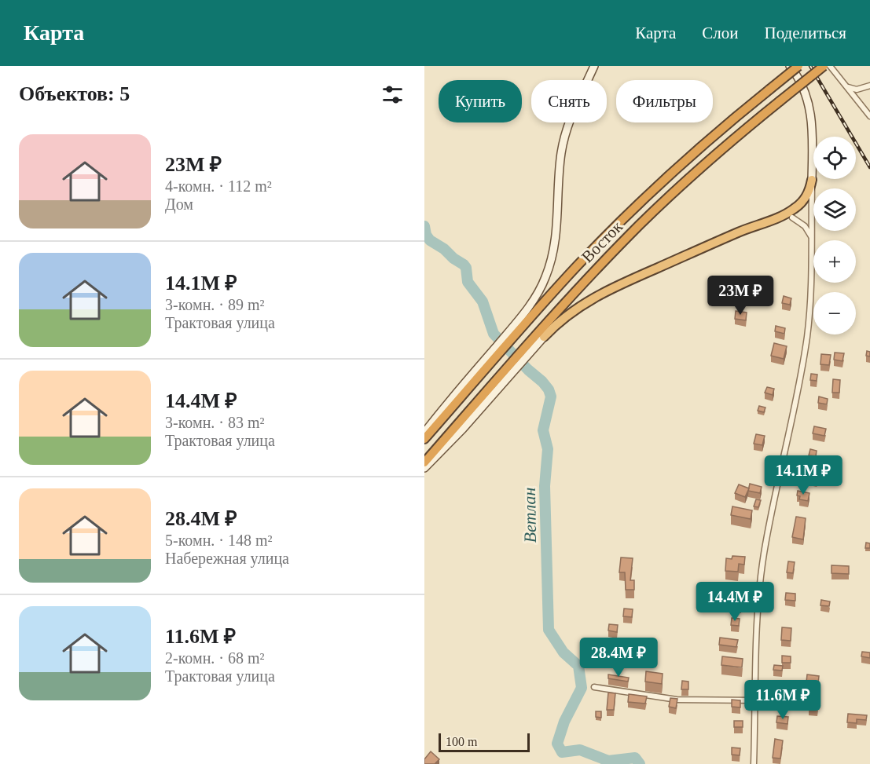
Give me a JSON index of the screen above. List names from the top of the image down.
{
  "streets": {
    "highway": ["Восток"]
  },
  "water": ["Ветлан"],
  "scale_bar": "100 m",
  "page": {
    "header": "Карта",
    "nav": ["Карта", "Слои", "Поделиться"],
    "heading": "Объектов: 5",
    "chip": ["Купить", "Снять", "Фильтры"],
    "list": [
      {
        "name": "23M ₽",
        "note": "4-комн. · 112 m² · Дом"
      },
      {
        "name": "14.1M ₽",
        "note": "3-комн. · 89 m² · Трактовая улица"
      },
      {
        "name": "14.4M ₽",
        "note": "3-комн. · 83 m² · Трактовая улица"
      },
      {
        "name": "28.4M ₽",
        "note": "5-комн. · 148 m² · Набережная улица"
      },
      {
        "name": "11.6M ₽",
        "note": "2-комн. · 68 m² · Трактовая улица"
      }
    ],
    "map_buttons": ["+", "−"],
    "price": [
      "23M ₽",
      "14.1M ₽",
      "14.4M ₽",
      "28.4M ₽",
      "11.6M ₽"
    ],
    "scale": "100 m"
  }
}
